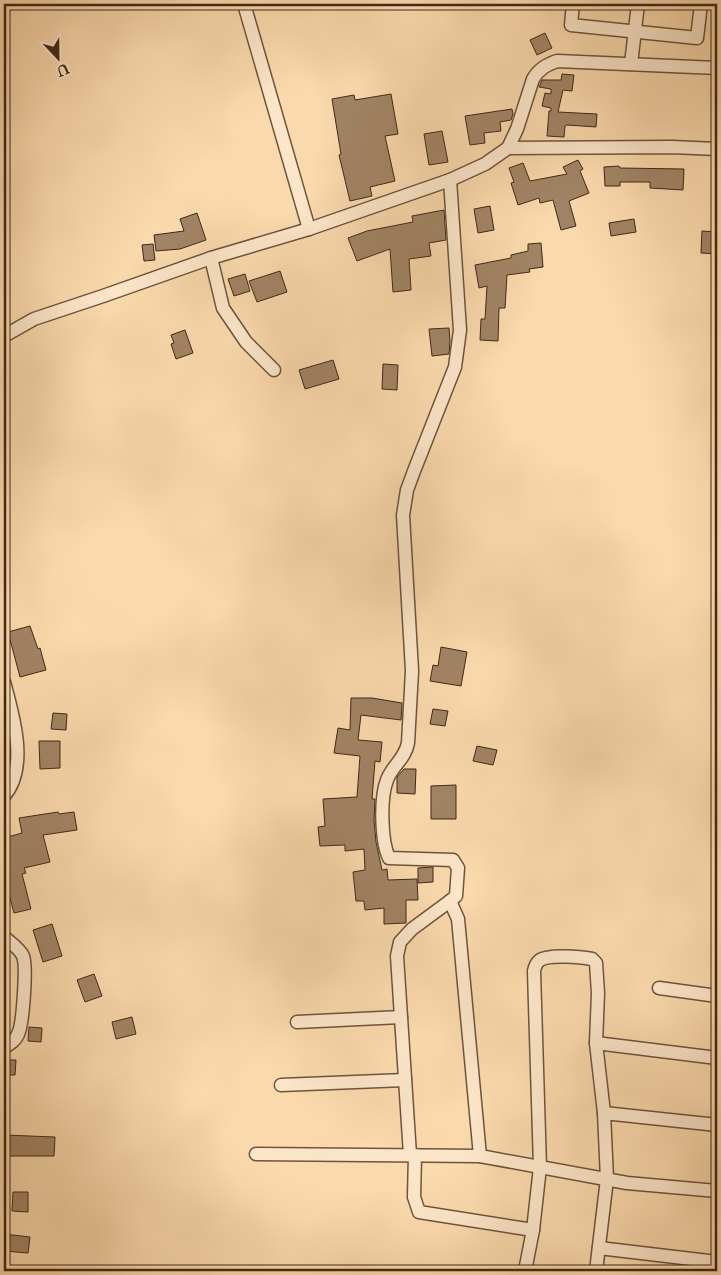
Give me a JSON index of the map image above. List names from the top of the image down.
{
  "north": "bottom"
}
